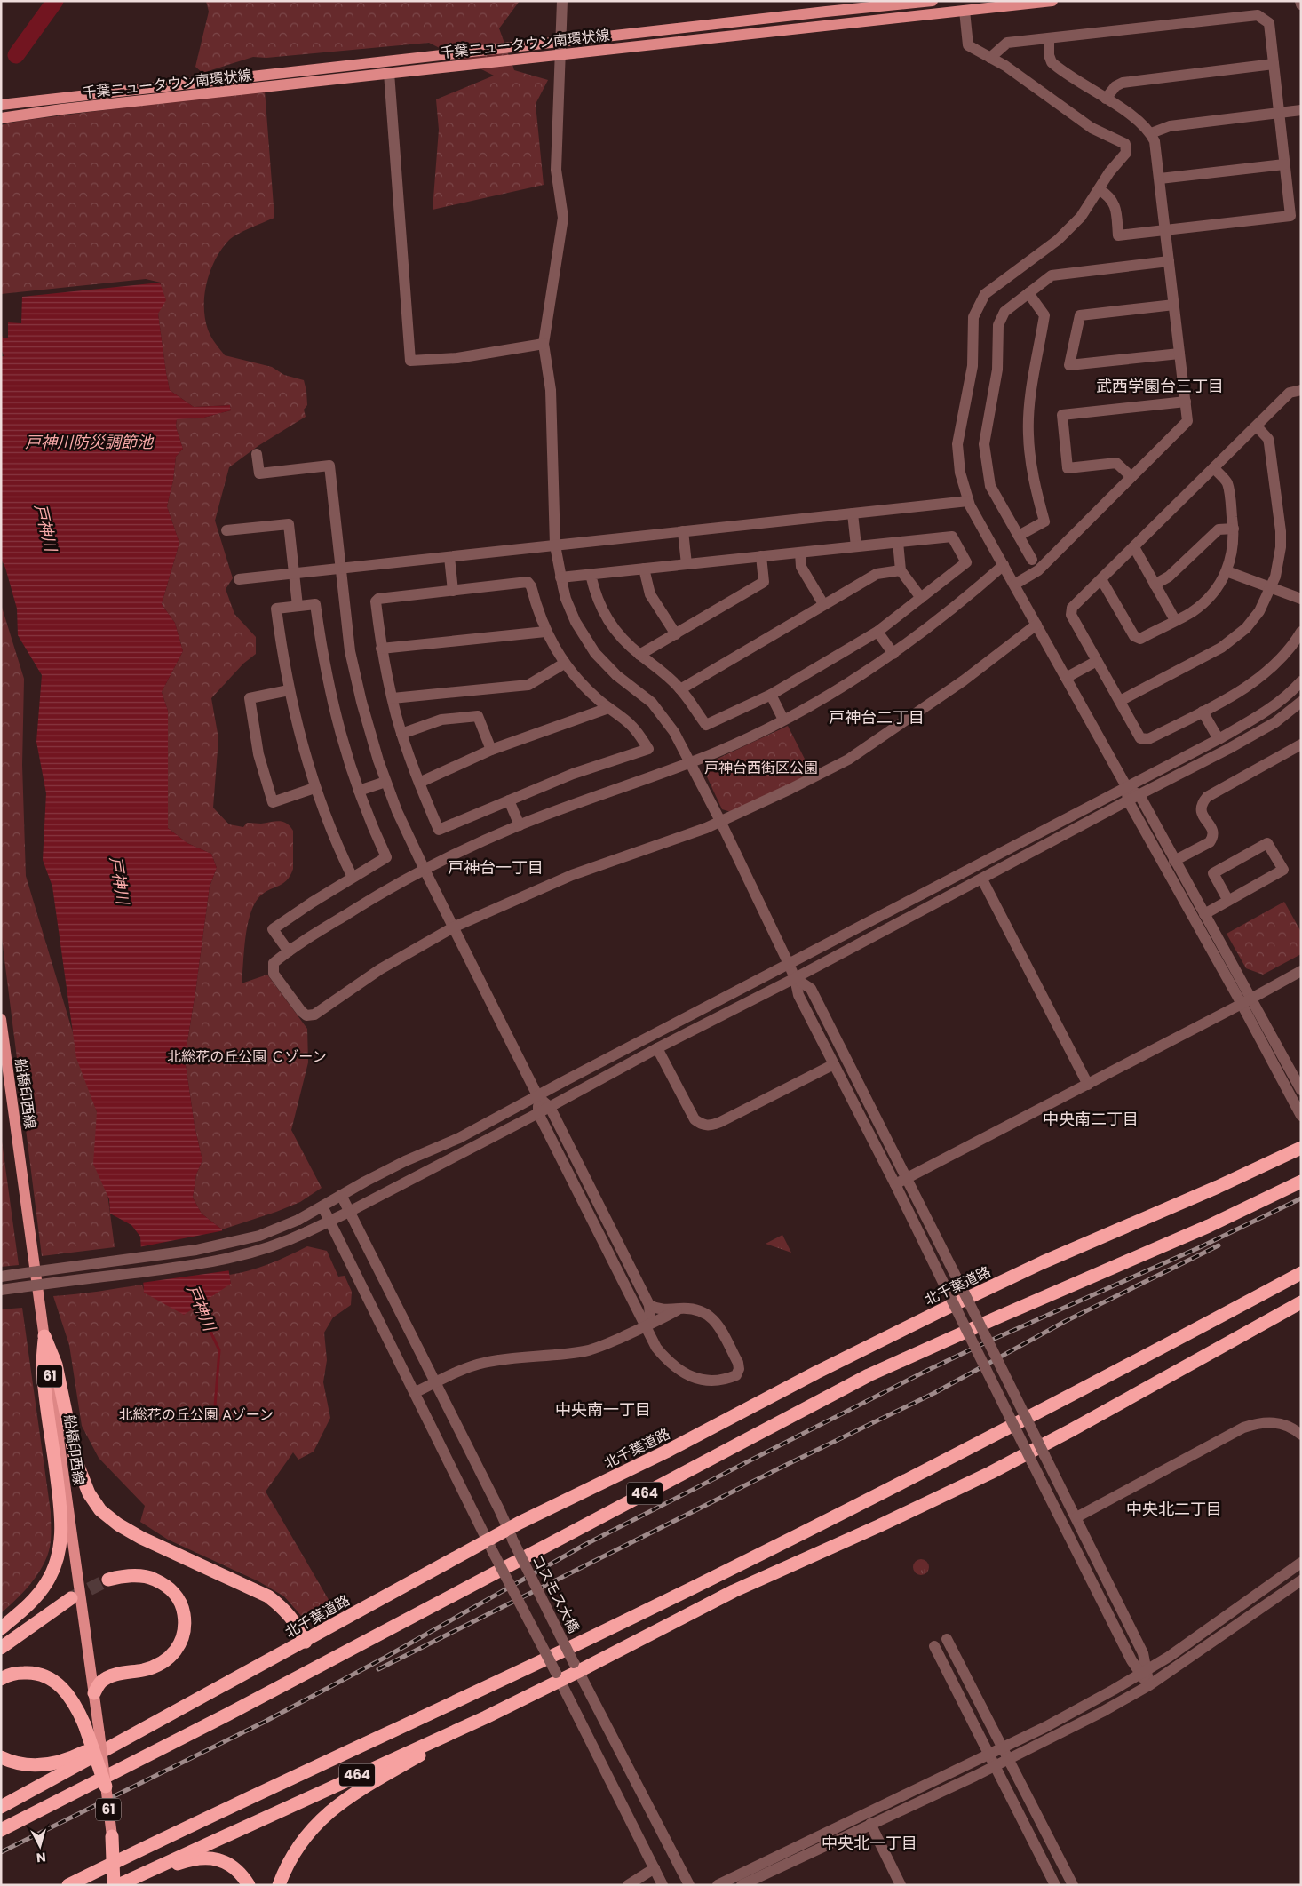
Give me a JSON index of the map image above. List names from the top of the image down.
{
  "streets": {
    "highway": ["北千葉道路", "464"],
    "main road": ["千葉ニュータウン南環状線", "船橋印西線", "61"],
    "street": ["コスモス大橋"]
  },
  "crossings": [
    ["船橋印西線", "464"],
    ["北千葉道路", "コスモス大橋"],
    ["464", "コスモス大橋"]
  ],
  "districts": [
    "武西学園台三丁目",
    "戸神台二丁目",
    "戸神台一丁目",
    "中央南二丁目",
    "中央南一丁目",
    "中央北二丁目",
    "中央北一丁目"
  ],
  "water": ["戸神川防災調節池", "戸神川"],
  "parks": ["戸神台西街区公園", "北総花の丘公園 Ｃゾーン", "北総花の丘公園 Aゾーン"],
  "north": "bottom"
}
